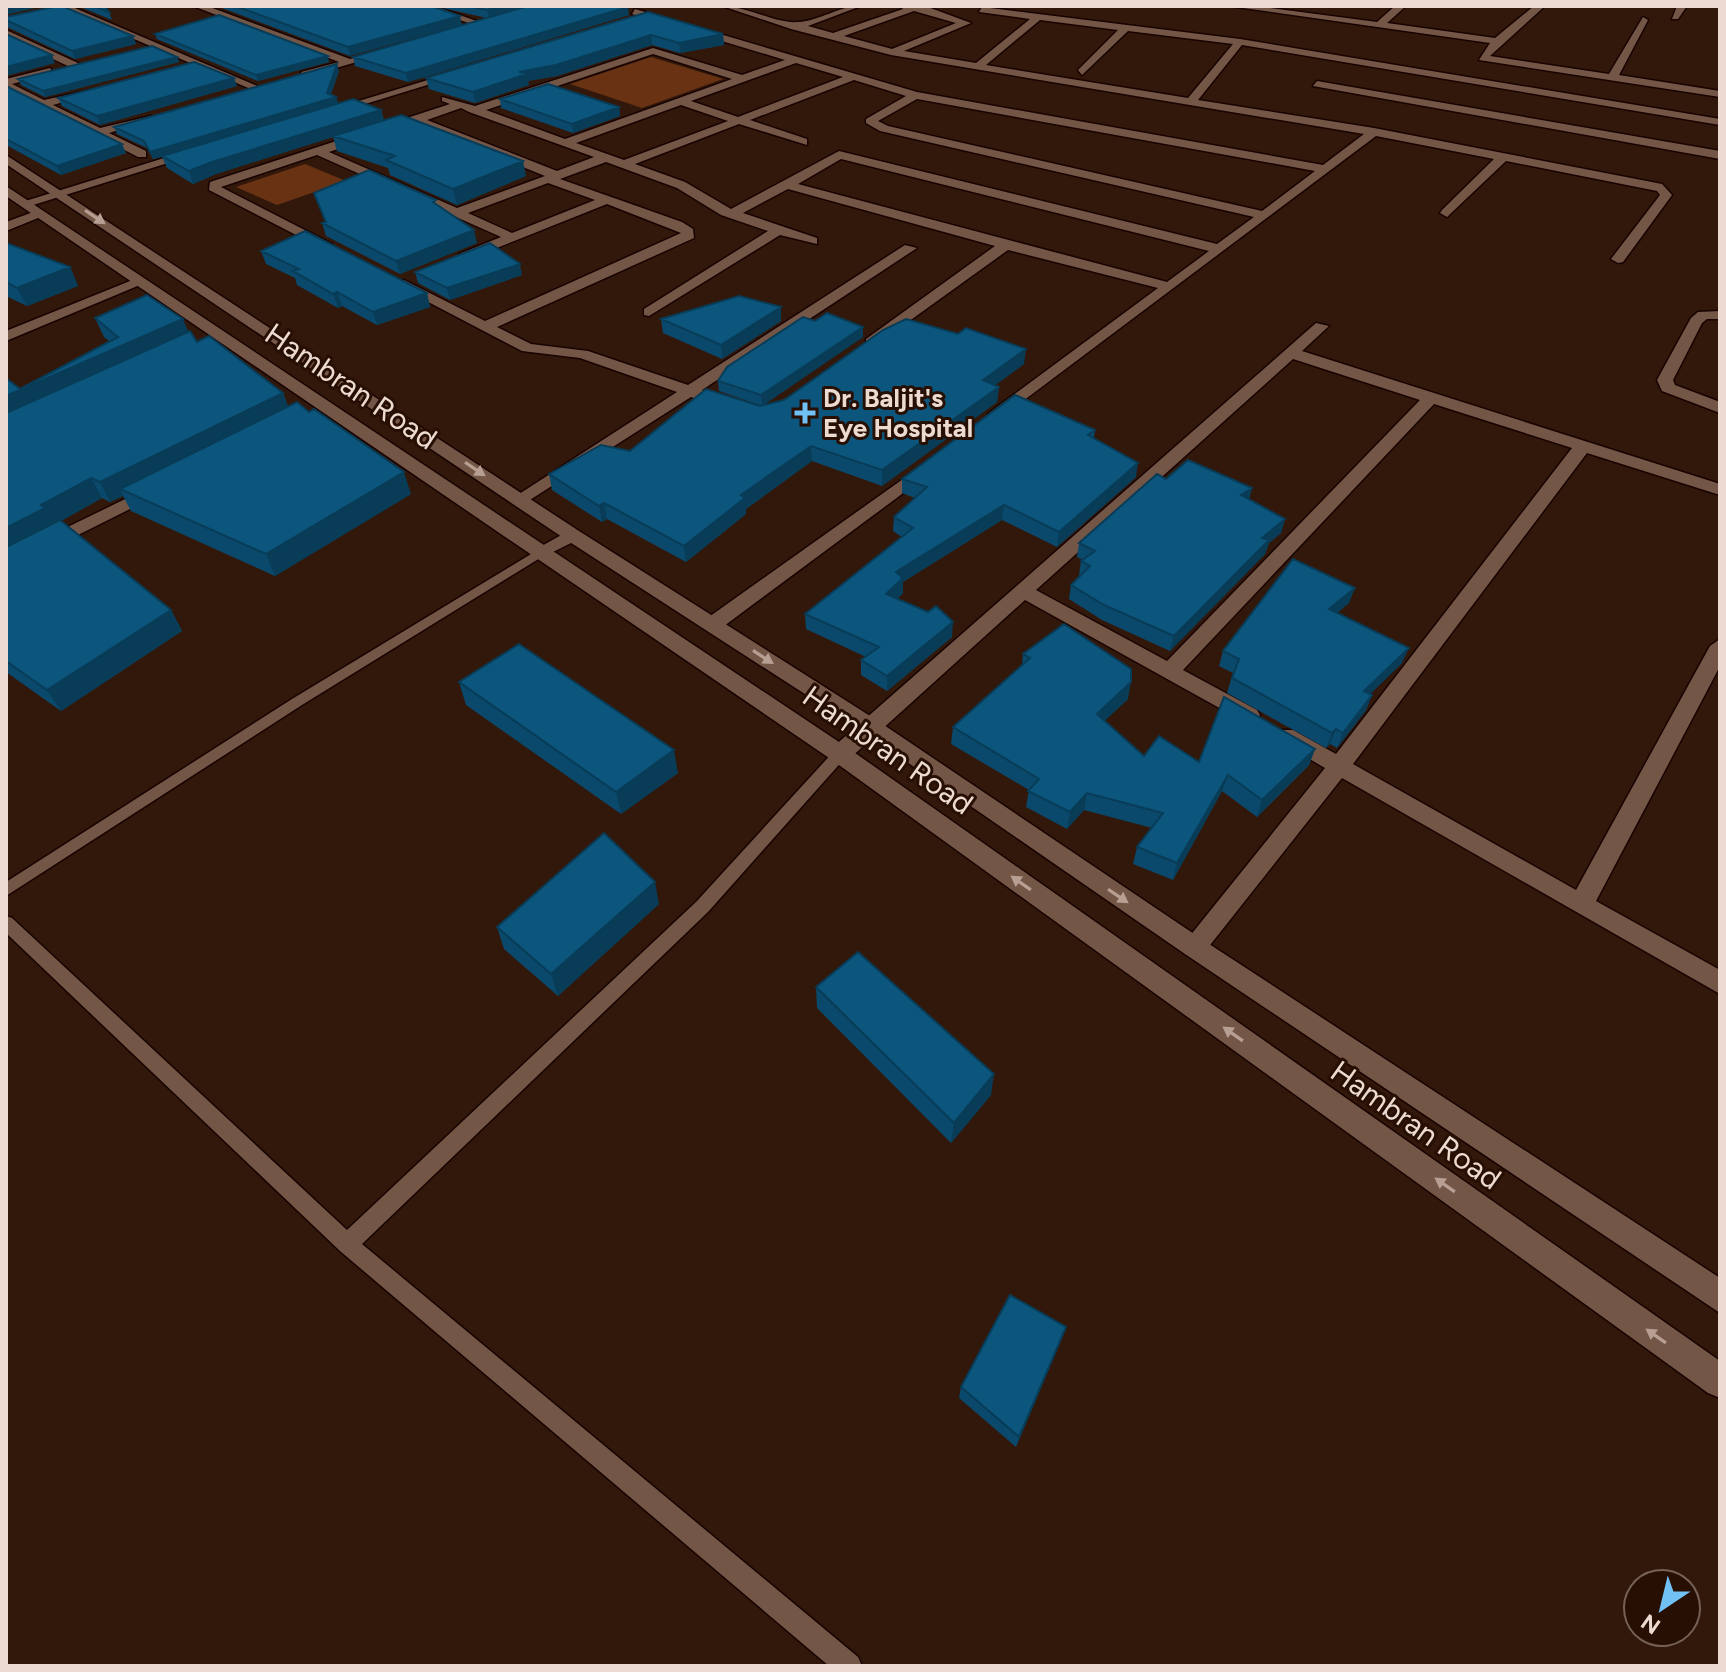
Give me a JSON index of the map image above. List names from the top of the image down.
{
  "streets": {
    "street": ["Hambran Road"]
  },
  "places": {
    "health": ["Dr. Baljit's Eye Hospital"]
  },
  "north": "bottom left"
}
